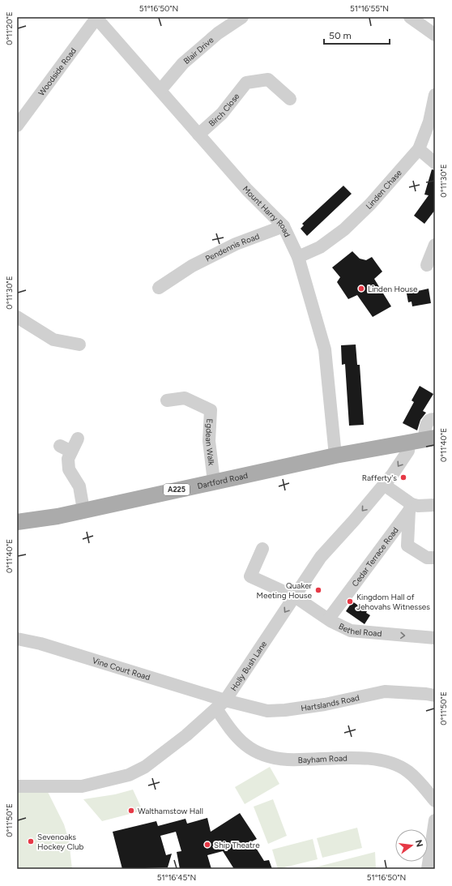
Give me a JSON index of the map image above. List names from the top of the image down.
{
  "streets": {
    "main road": ["Dartford Road", "A225"],
    "street": [
      "Blair Drive",
      "Woodside Road",
      "Birch Close",
      "Linden Chase",
      "Mount Harry Road",
      "Pendennis Road",
      "Egdean Walk",
      "Cedar Terrace Road",
      "Bethel Road",
      "Holly Bush Lane",
      "Vine Court Road",
      "Hartslands Road",
      "Bayham Road"
    ]
  },
  "crossings": [
    ["Blair Drive", "Mount Harry Road"],
    ["Woodside Road", "Mount Harry Road"],
    ["Birch Close", "Mount Harry Road"],
    ["Linden Chase", "Mount Harry Road"],
    ["Mount Harry Road", "Pendennis Road"],
    ["Mount Harry Road", "Dartford Road"],
    ["Egdean Walk", "Dartford Road"],
    ["Dartford Road", "Holly Bush Lane"],
    ["Cedar Terrace Road", "Bethel Road"],
    ["Bethel Road", "Holly Bush Lane"],
    ["Holly Bush Lane", "Vine Court Road"],
    ["Holly Bush Lane", "Hartslands Road"],
    ["Holly Bush Lane", "Bayham Road"],
    ["Vine Court Road", "Hartslands Road"],
    ["Vine Court Road", "Bayham Road"],
    ["Hartslands Road", "Bayham Road"]
  ],
  "one_way": ["Bethel Road", "Holly Bush Lane"],
  "places": [
    "Linden House",
    "Rafferty's",
    "Quaker Meeting House",
    "Kingdom Hall of Jehovahs Witnesses",
    "Walthamstow Hall",
    "Sevenoaks Hockey Club",
    "Ship Theatre"
  ],
  "scale_bar": "50 m",
  "north": "right",
  "coordinates": [
    "51°16'50\"N",
    "51°16'55\"N",
    "0°11'20\"E",
    "0°11'30\"E",
    "0°11'40\"E",
    "0°11'50\"E",
    "51°16'45\"N"
  ]
}
